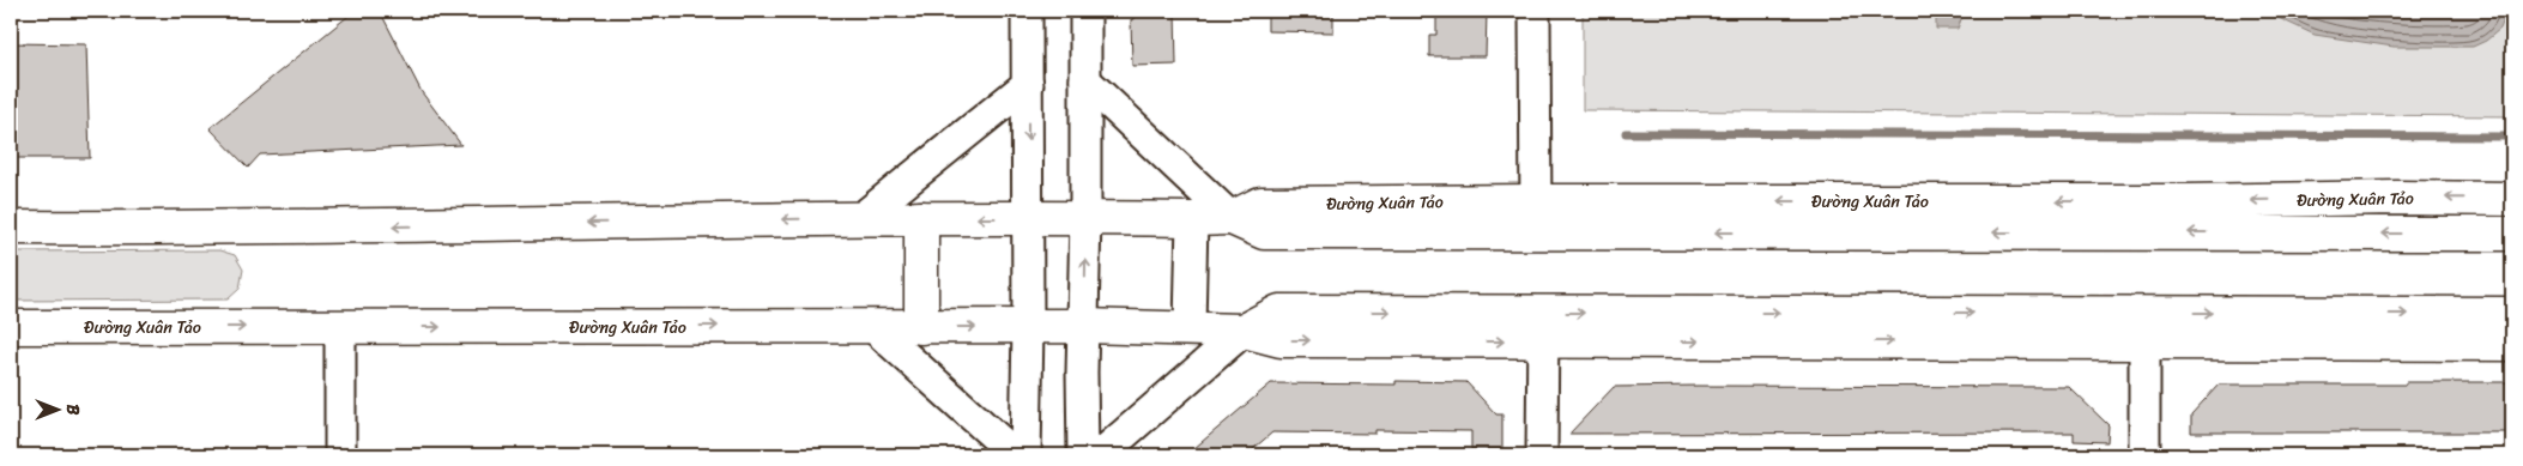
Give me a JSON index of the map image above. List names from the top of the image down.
{
  "streets": {
    "main road": ["Đường Xuân Tảo"]
  },
  "north": "right"
}
